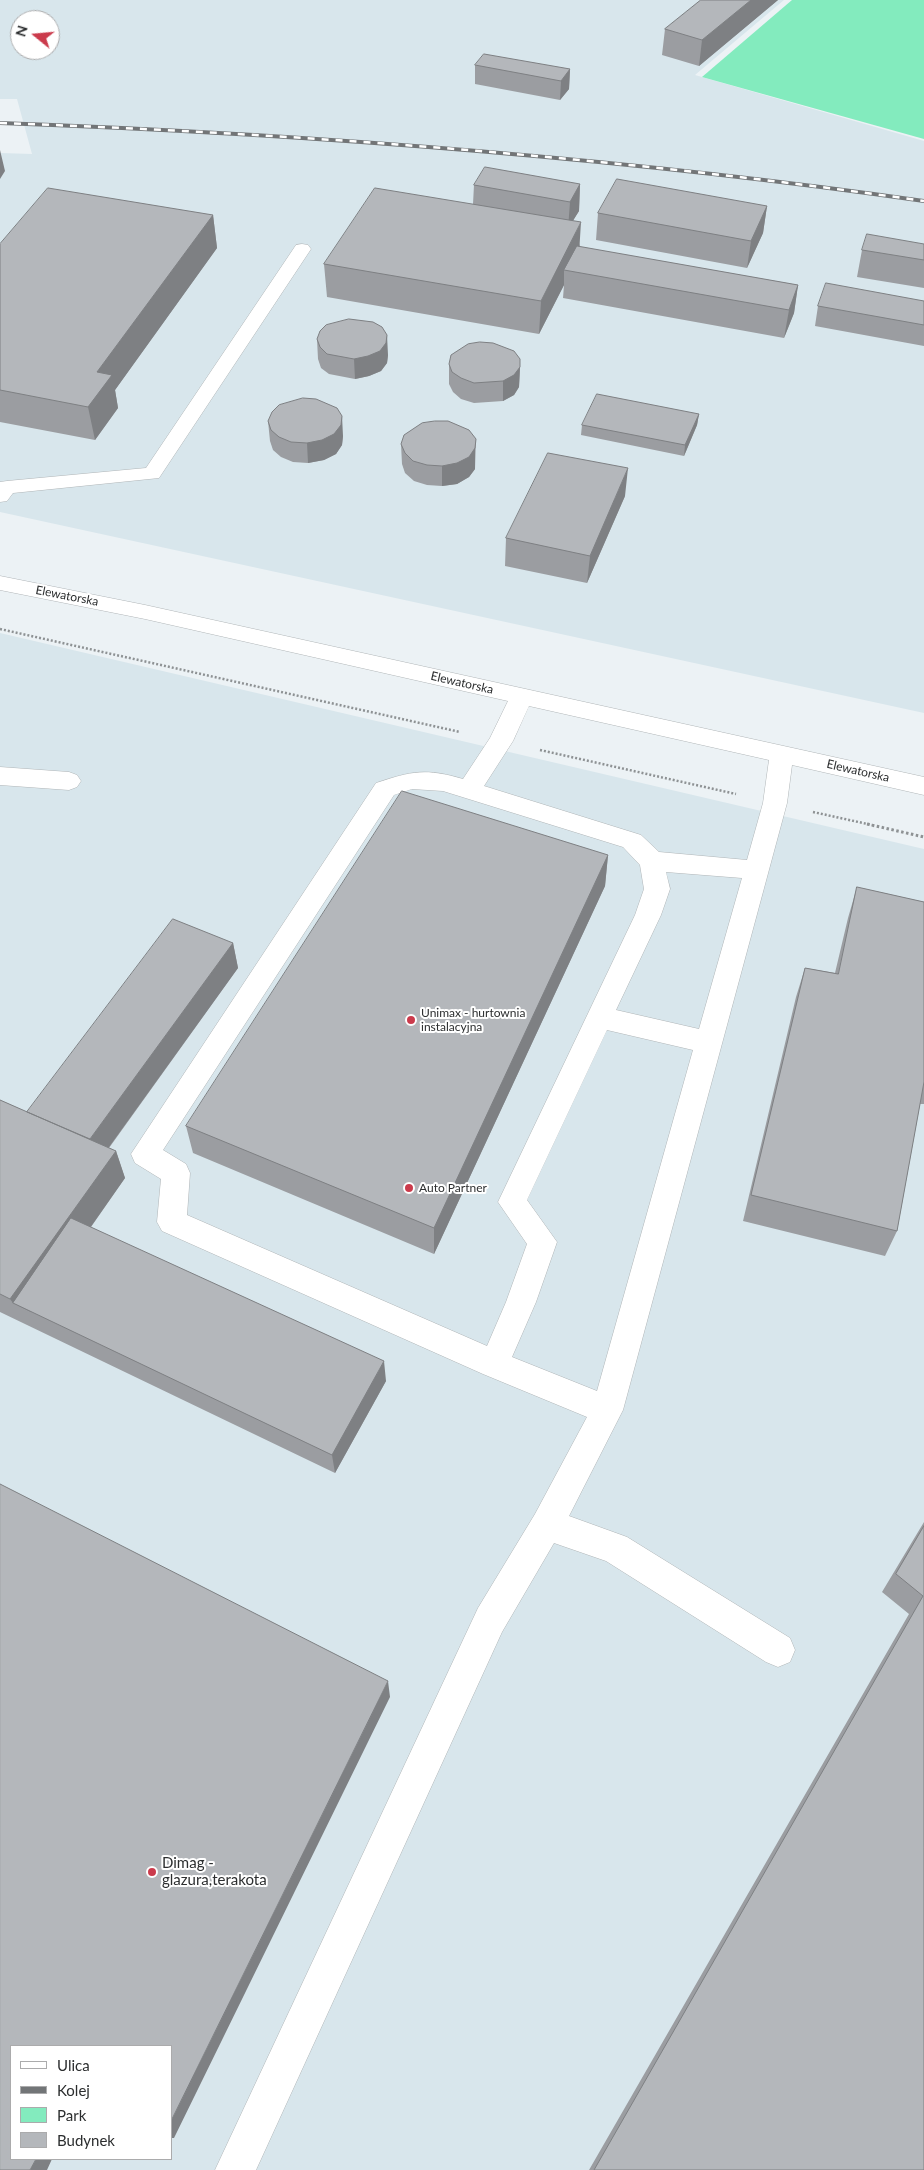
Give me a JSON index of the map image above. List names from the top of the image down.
{
  "streets": {
    "street": ["Elewatorska"]
  },
  "places": ["Unimax - hurtownia instalacyjna", "Auto Partner", "Dimag - glazura,terakota"],
  "legend": [
    "Ulica",
    "Kolej",
    "Park",
    "Budynek"
  ],
  "north": "left"
}
